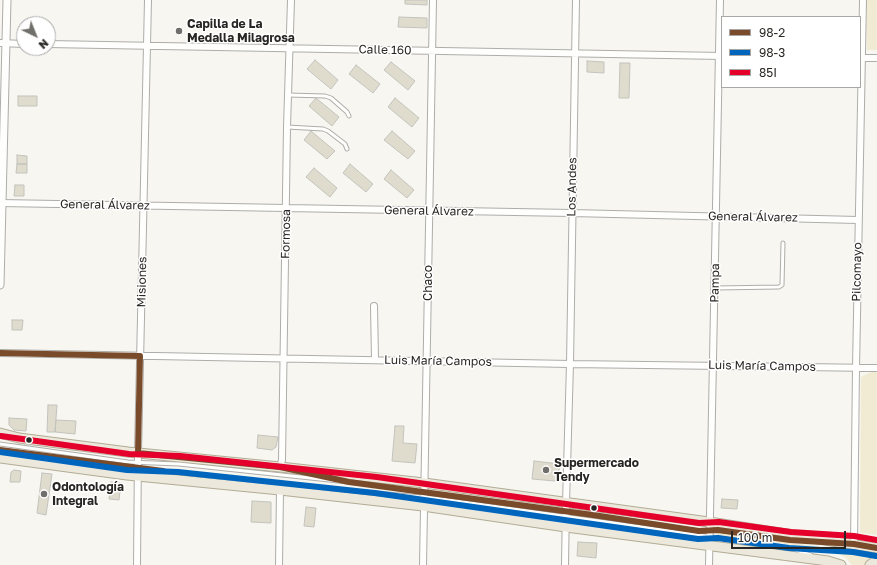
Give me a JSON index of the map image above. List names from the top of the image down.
{
  "streets": {
    "street": [
      "Calle 160",
      "Los Andes",
      "General Álvarez",
      "Formosa",
      "Pilcomayo",
      "Misiones",
      "Chaco",
      "Pampa",
      "Luis María Campos"
    ]
  },
  "crossings": [
    ["Calle 160", "Los Andes"],
    ["Calle 160", "Formosa"],
    ["Calle 160", "Misiones"],
    ["Calle 160", "Chaco"],
    ["Calle 160", "Pampa"],
    ["Los Andes", "General Álvarez"],
    ["Los Andes", "Luis María Campos"],
    ["General Álvarez", "Formosa"],
    ["General Álvarez", "Pilcomayo"],
    ["General Álvarez", "Misiones"],
    ["General Álvarez", "Chaco"],
    ["General Álvarez", "Pampa"],
    ["Formosa", "Luis María Campos"],
    ["Pilcomayo", "Luis María Campos"],
    ["Misiones", "Luis María Campos"],
    ["Chaco", "Luis María Campos"],
    ["Pampa", "Luis María Campos"]
  ],
  "places": ["Capilla de La Medalla Milagrosa", "Supermercado Tendy", "Odontología Integral"],
  "lines": ["transit line 98-2", "transit line 85I", "transit line 98-3"],
  "legend": ["98-2", "98-3", "85I"],
  "scale_bar": "100 m",
  "north": "bottom right"
}
